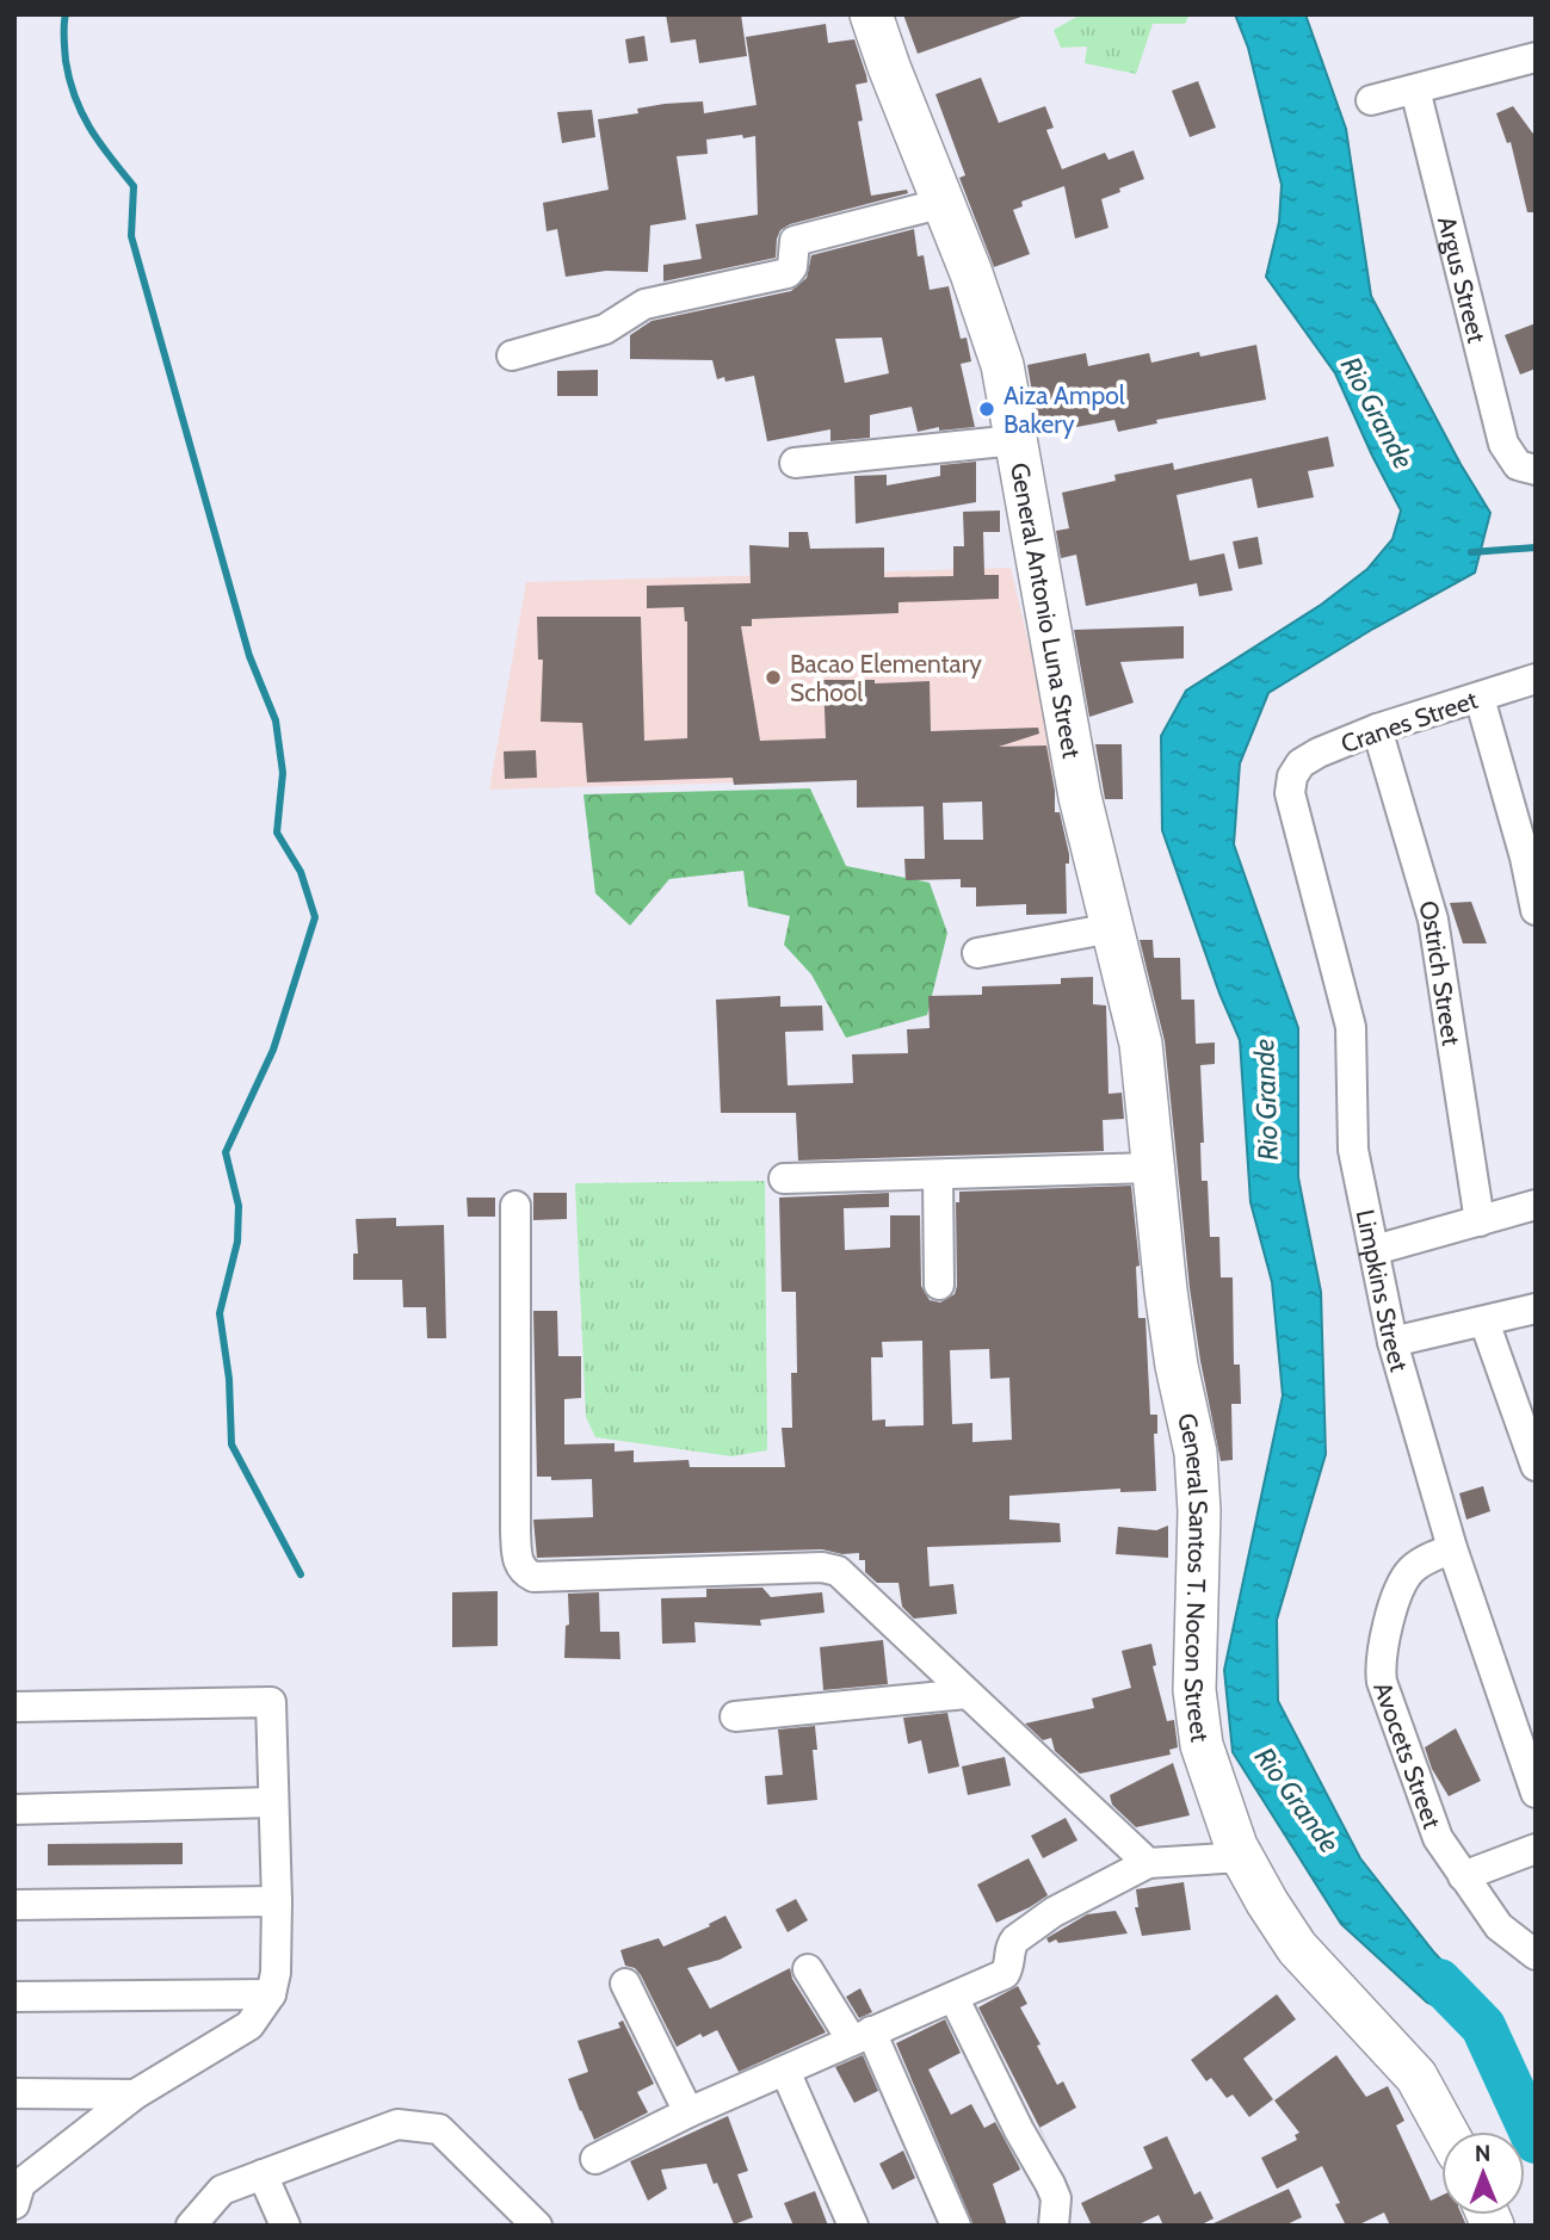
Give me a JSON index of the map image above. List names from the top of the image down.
{
  "streets": {
    "main road": ["General Antonio Luna Street", "General Santos T. Nocon Street"],
    "street": [
      "Argus Street",
      "Cranes Street",
      "Ostrich Street",
      "Limpkins Street",
      "Avocets Street"
    ]
  },
  "crossings": [
    ["General Antonio Luna Street", "General Santos T. Nocon Street"],
    ["Cranes Street", "Ostrich Street"],
    ["Cranes Street", "Limpkins Street"],
    ["Limpkins Street", "Avocets Street"]
  ],
  "water": ["Rio Grande"],
  "places": ["Aiza Ampol Bakery", "Bacao Elementary School"],
  "north": "top"
}
